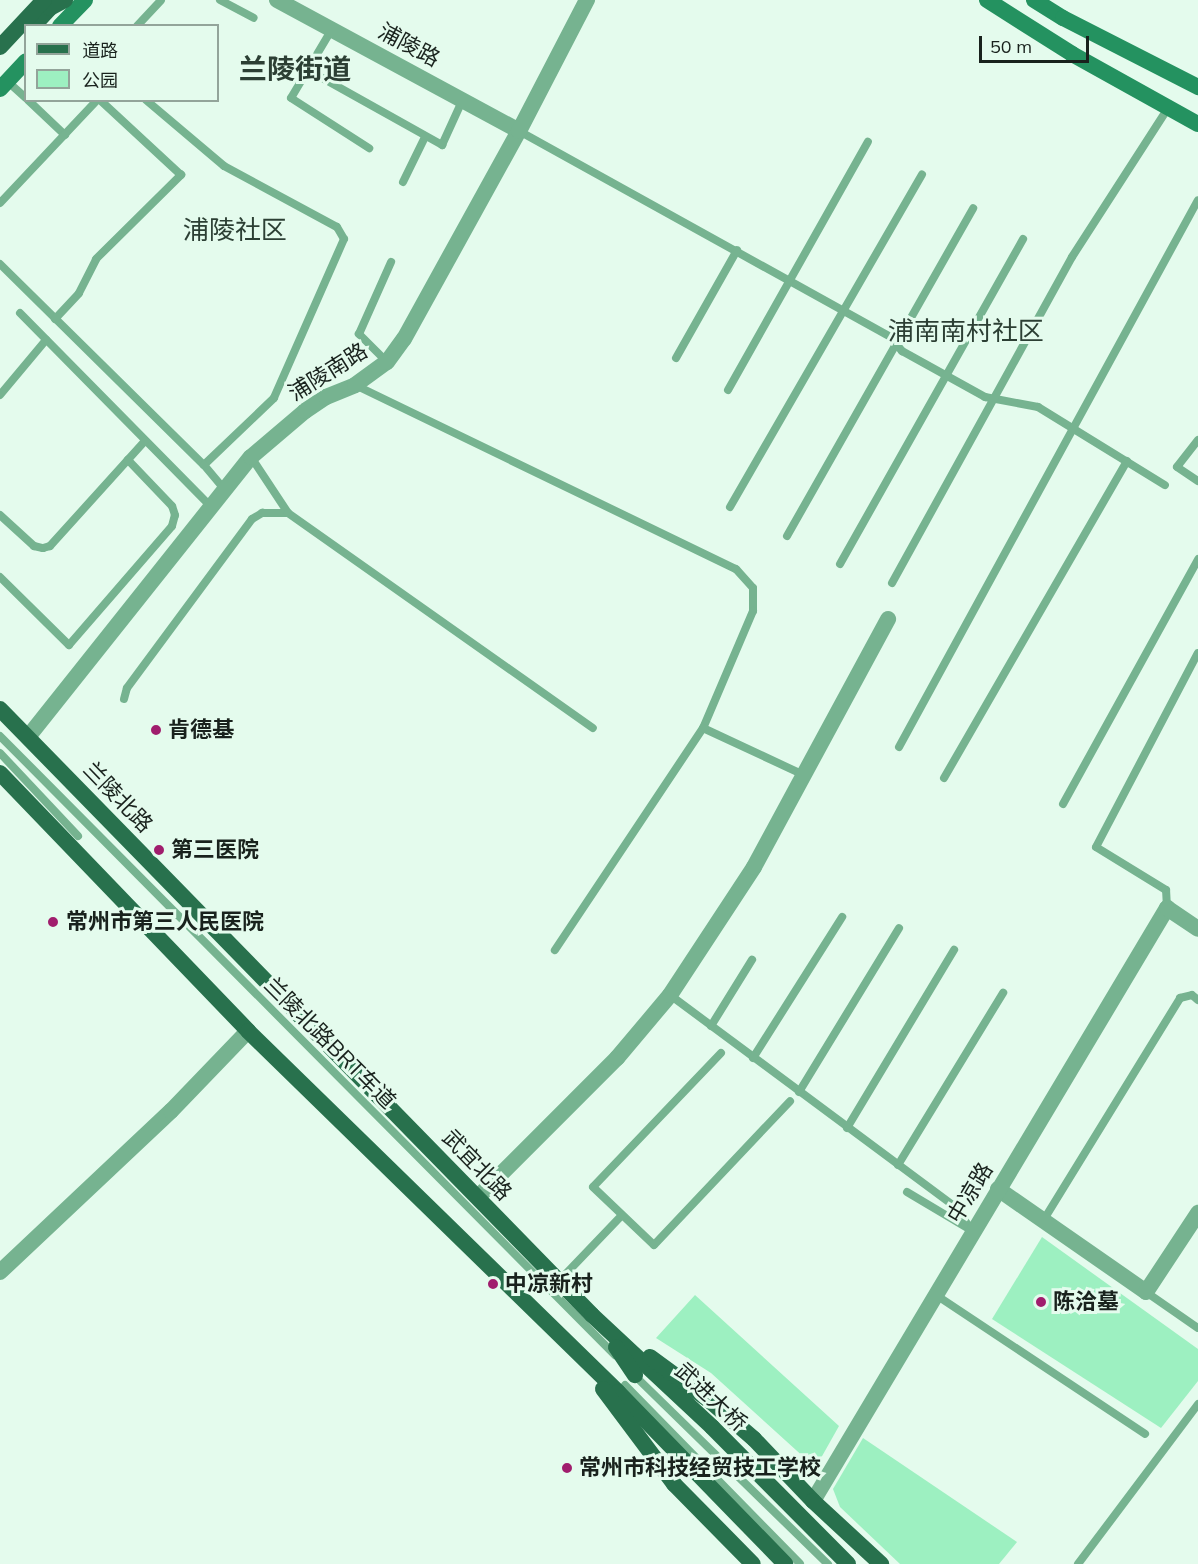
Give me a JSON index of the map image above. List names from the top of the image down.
{
  "streets": {
    "main road": ["兰陵北路", "武宜北路", "武进大桥"],
    "street": ["浦陵路", "浦陵南路", "中凉路"],
    "lane": ["兰陵北路BRT车道"]
  },
  "crossings": [
    ["浦陵路", "浦陵南路"],
    ["浦陵南路", "兰陵北路"],
    ["兰陵北路", "武宜北路"],
    ["兰陵北路BRT车道", "武宜北路"],
    ["兰陵北路BRT车道", "武进大桥"],
    ["武宜北路", "武进大桥"]
  ],
  "districts": ["兰陵街道", "浦陵社区", "浦南南村社区"],
  "places": [
    "肯德基",
    "第三医院",
    "常州市第三人民医院",
    "中凉新村",
    "陈洽墓",
    "常州市科技经贸技工学校"
  ],
  "legend": ["道路", "公园"],
  "scale_bar": "50 m"
}
